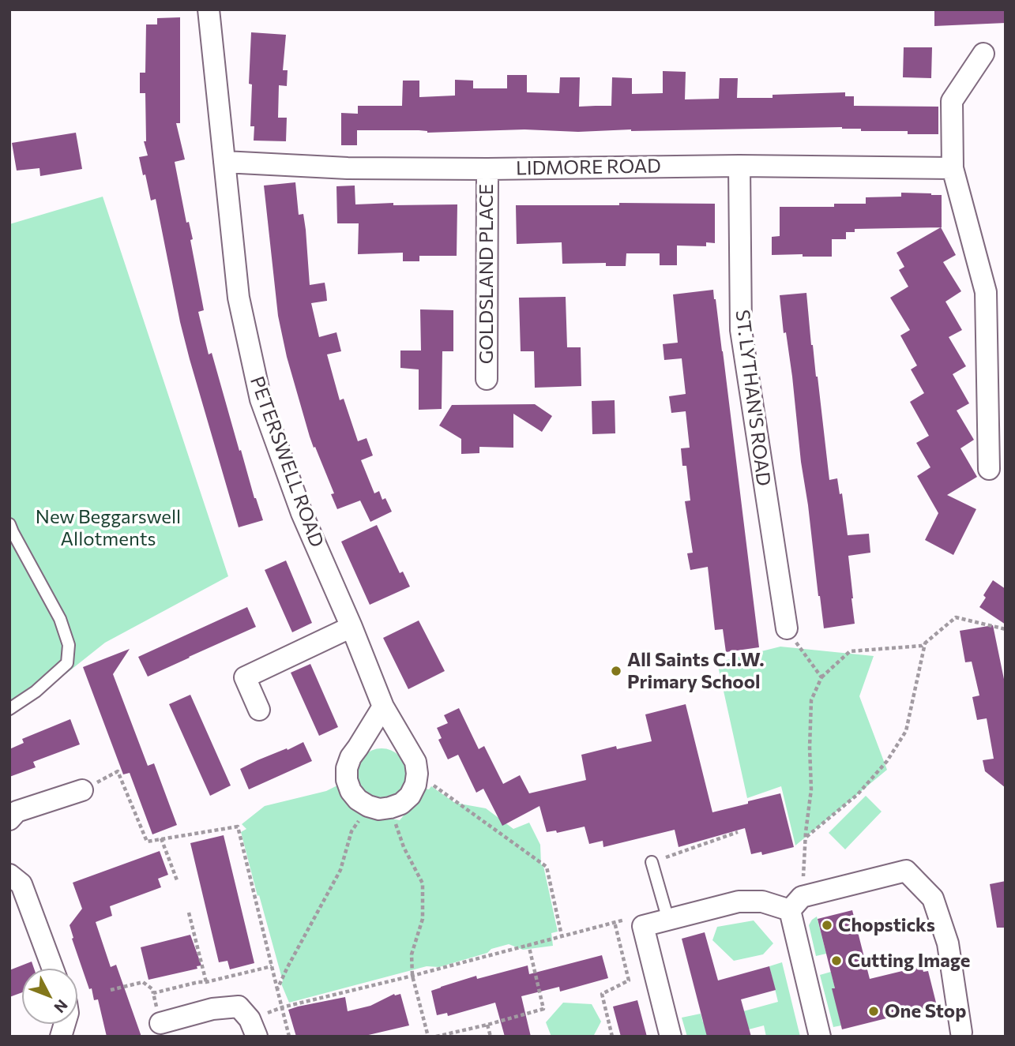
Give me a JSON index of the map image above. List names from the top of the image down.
{
  "streets": {
    "street": [
      "LIDMORE ROAD",
      "GOLDSLAND PLACE",
      "ST. LYTHAN'S ROAD",
      "PETERSWELL ROAD"
    ]
  },
  "crossings": [
    ["LIDMORE ROAD", "GOLDSLAND PLACE"],
    ["LIDMORE ROAD", "ST. LYTHAN'S ROAD"],
    ["LIDMORE ROAD", "PETERSWELL ROAD"]
  ],
  "parks": ["New Beggarswell Allotments"],
  "places": [
    "All Saints C.I.W. Primary School",
    "Chopsticks",
    "Cutting Image",
    "One Stop"
  ],
  "north": "bottom right"
}
